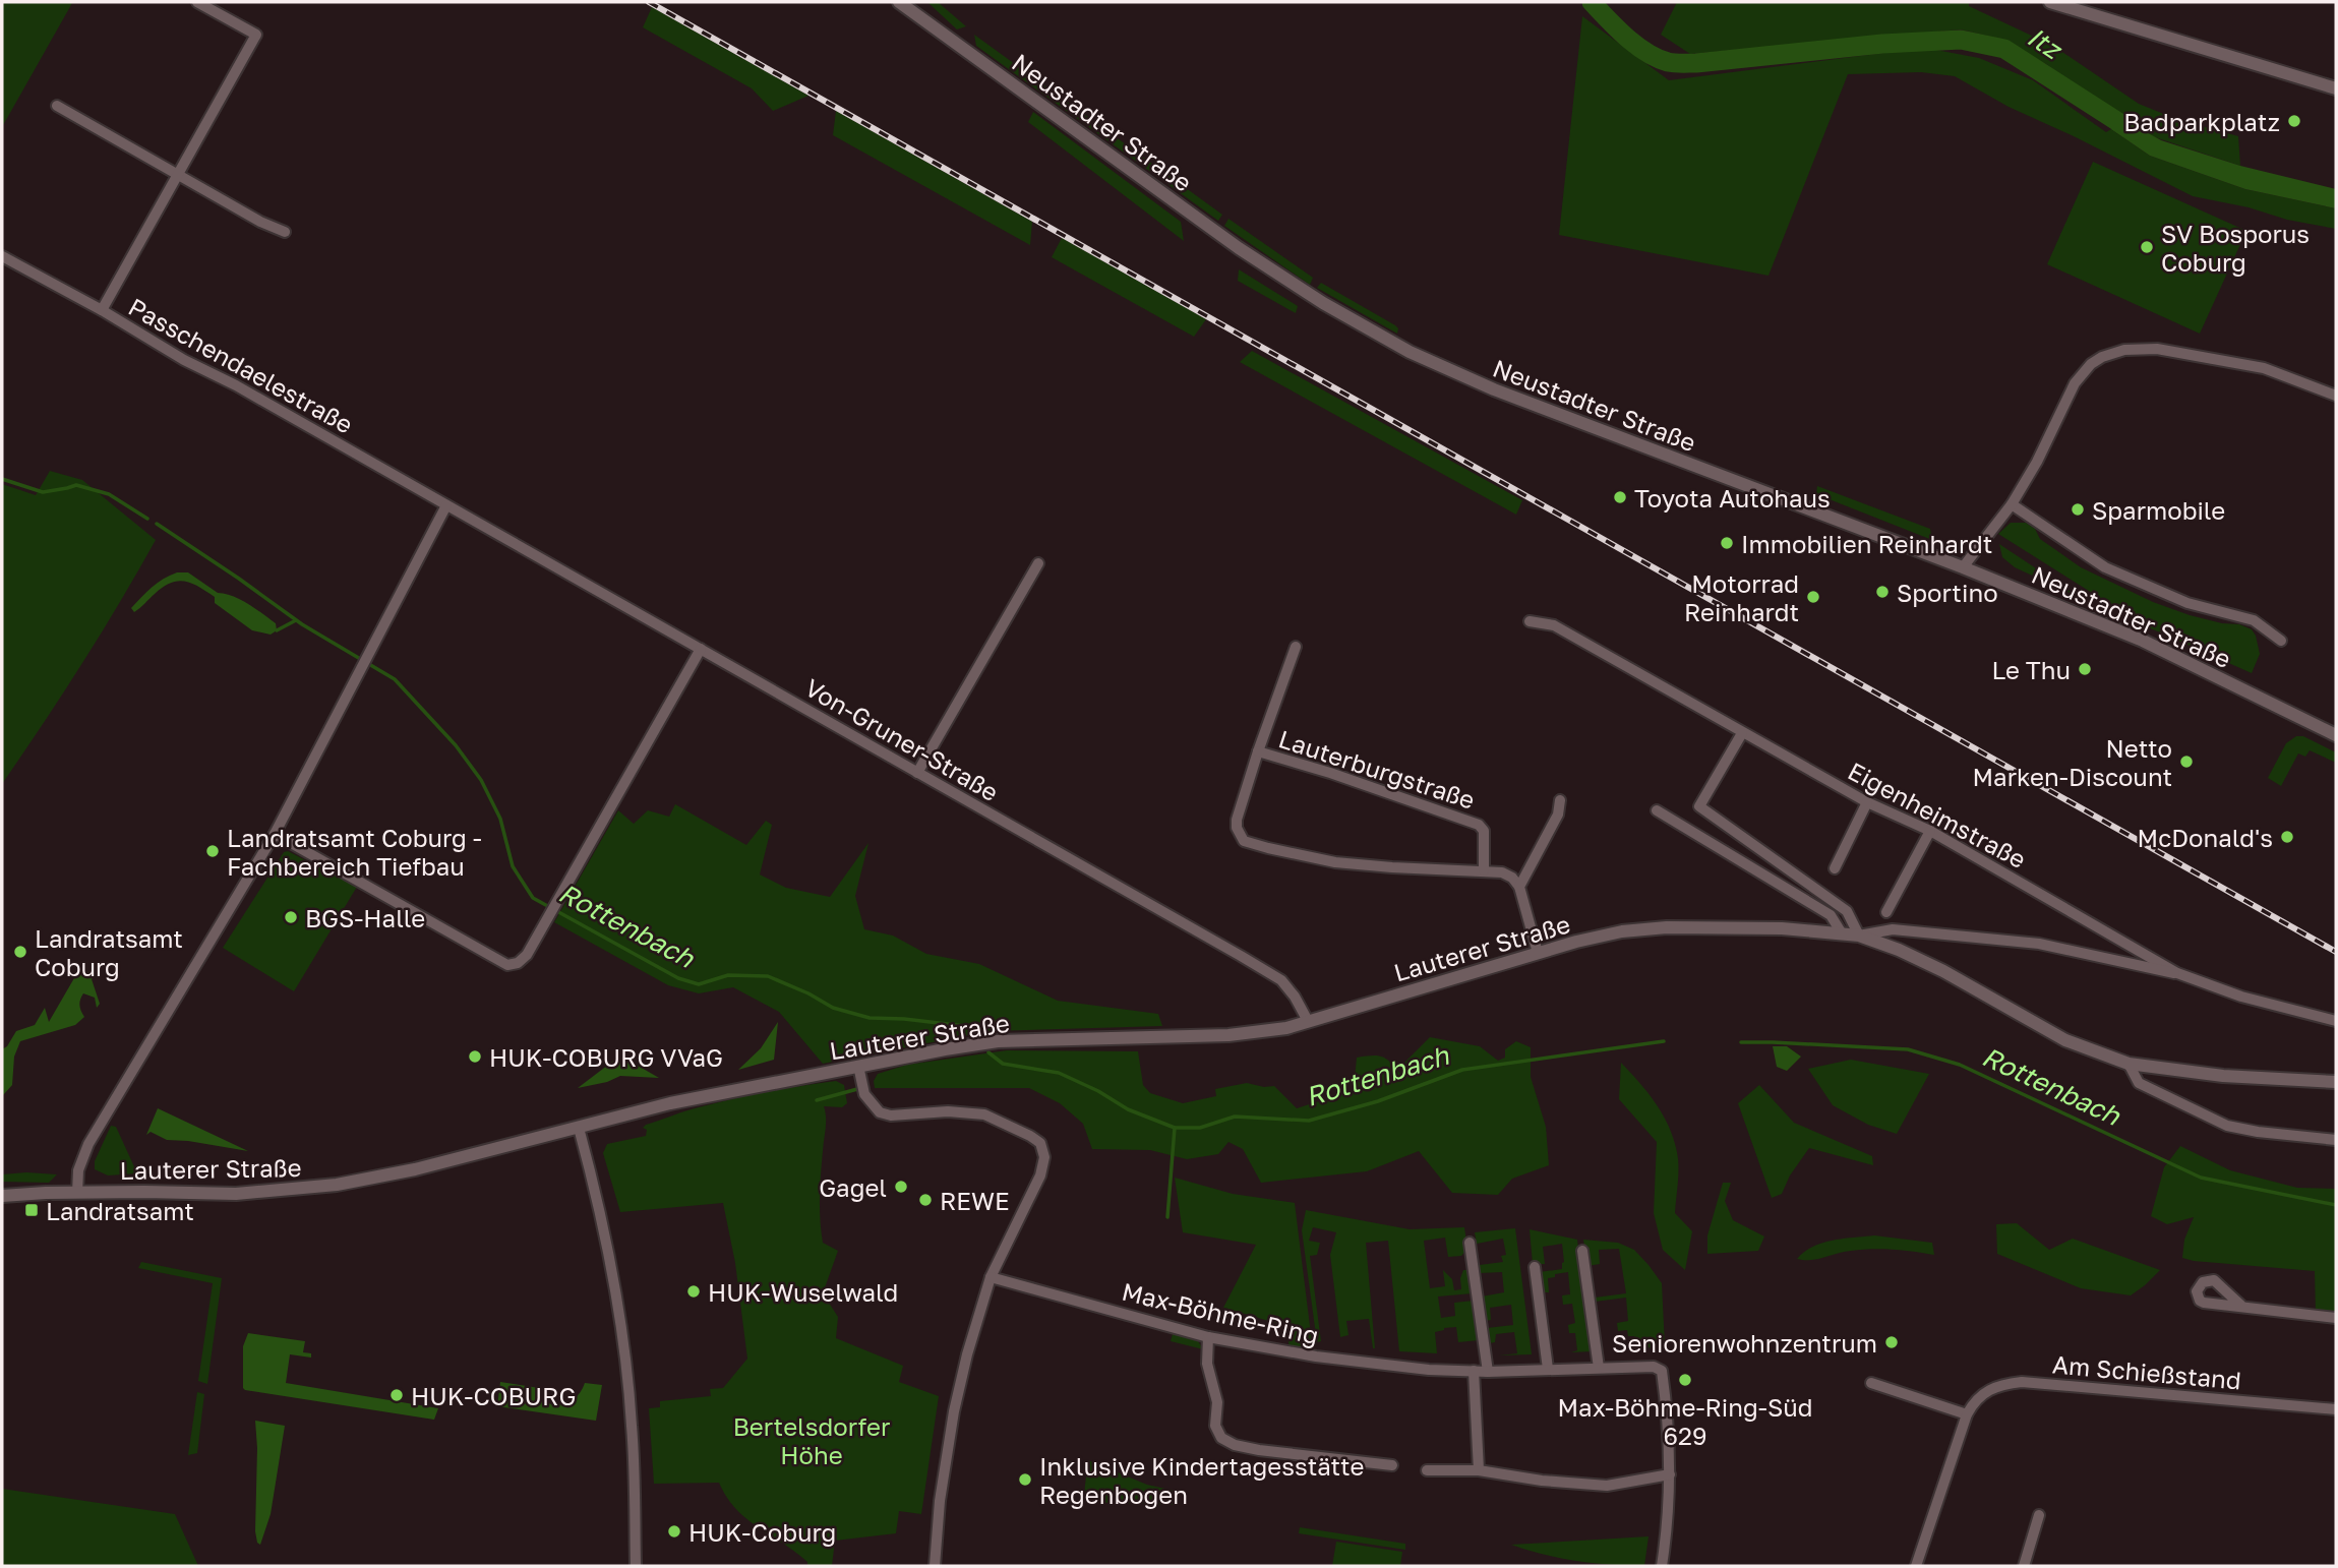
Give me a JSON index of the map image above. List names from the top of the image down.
{
  "streets": {
    "street": [
      "Neustadter Straße",
      "Passchendaelestraße",
      "Von-Gruner-Straße",
      "Lauterburgstraße",
      "Eigenheimstraße",
      "Lauterer Straße",
      "Max-Böhme-Ring",
      "Am Schießstand"
    ]
  },
  "crossings": [
    ["Passchendaelestraße", "Von-Gruner-Straße"],
    ["Von-Gruner-Straße", "Lauterer Straße"]
  ],
  "water": ["Itz", "Rottenbach"],
  "parks": ["Bertelsdorfer Höhe"],
  "places": {
    "other": [
      "Badparkplatz",
      "SV Bosporus Coburg",
      "Toyota Autohaus",
      "Sparmobile",
      "Immobilien Reinhardt",
      "Sportino",
      "Motorrad Reinhardt",
      "Le Thu",
      "Netto Marken-Discount",
      "McDonald's",
      "Landratsamt Coburg - Fachbereich Tiefbau",
      "BGS-Halle",
      "Landratsamt Coburg",
      "HUK-COBURG VVaG",
      "Gagel",
      "REWE",
      "HUK-Wuselwald",
      "Seniorenwohnzentrum",
      "Max-Böhme-Ring-Süd 629",
      "HUK-COBURG",
      "Inklusive Kindertagesstätte Regenbogen",
      "HUK-Coburg"
    ],
    "transit": ["Landratsamt"]
  }
}
